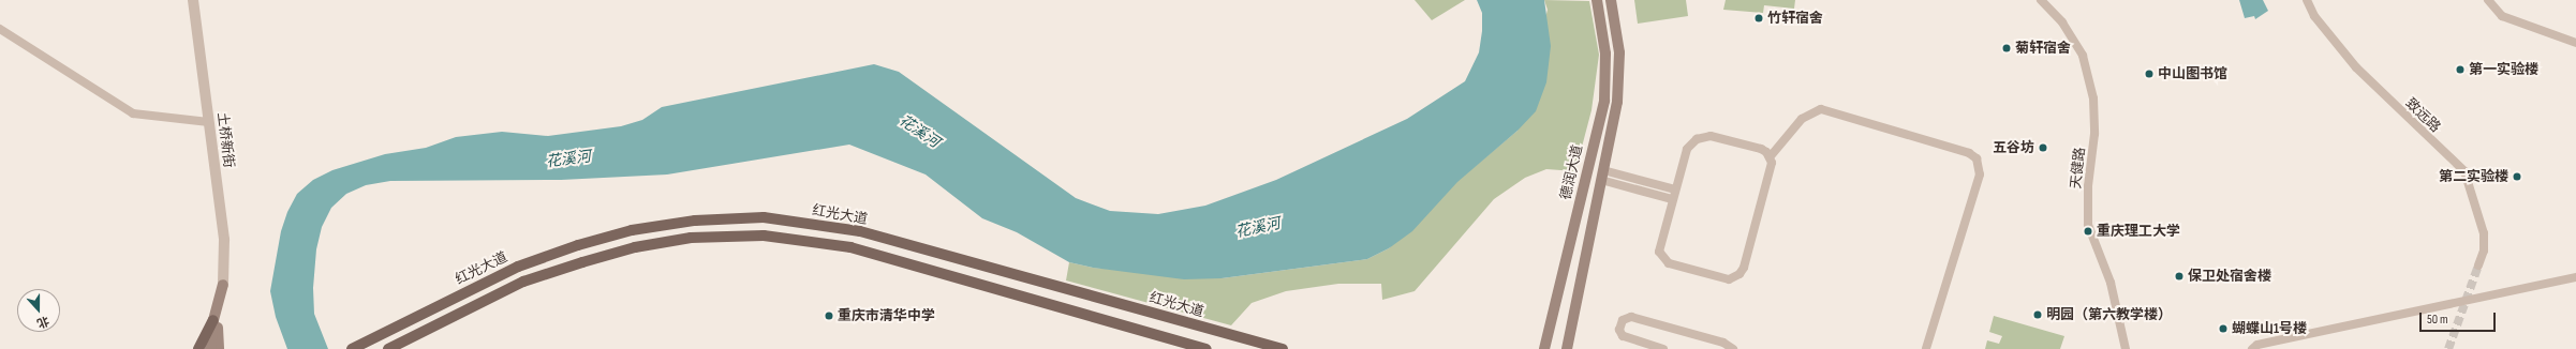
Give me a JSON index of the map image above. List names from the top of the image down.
{
  "streets": {
    "main road": ["土桥新街", "德润大道", "红光大道"],
    "street": ["致远路", "天健路"]
  },
  "water": ["花溪河"],
  "places": [
    "竹轩宿舍",
    "菊轩宿舍",
    "第一实验楼",
    "中山图书馆",
    "五谷坊",
    "第二实验楼",
    "重庆理工大学",
    "保卫处宿舍楼",
    "明园（第六教学楼）",
    "重庆市清华中学",
    "蝴蝶山1号楼"
  ],
  "scale_bar": "50 m",
  "north": "bottom"
}
